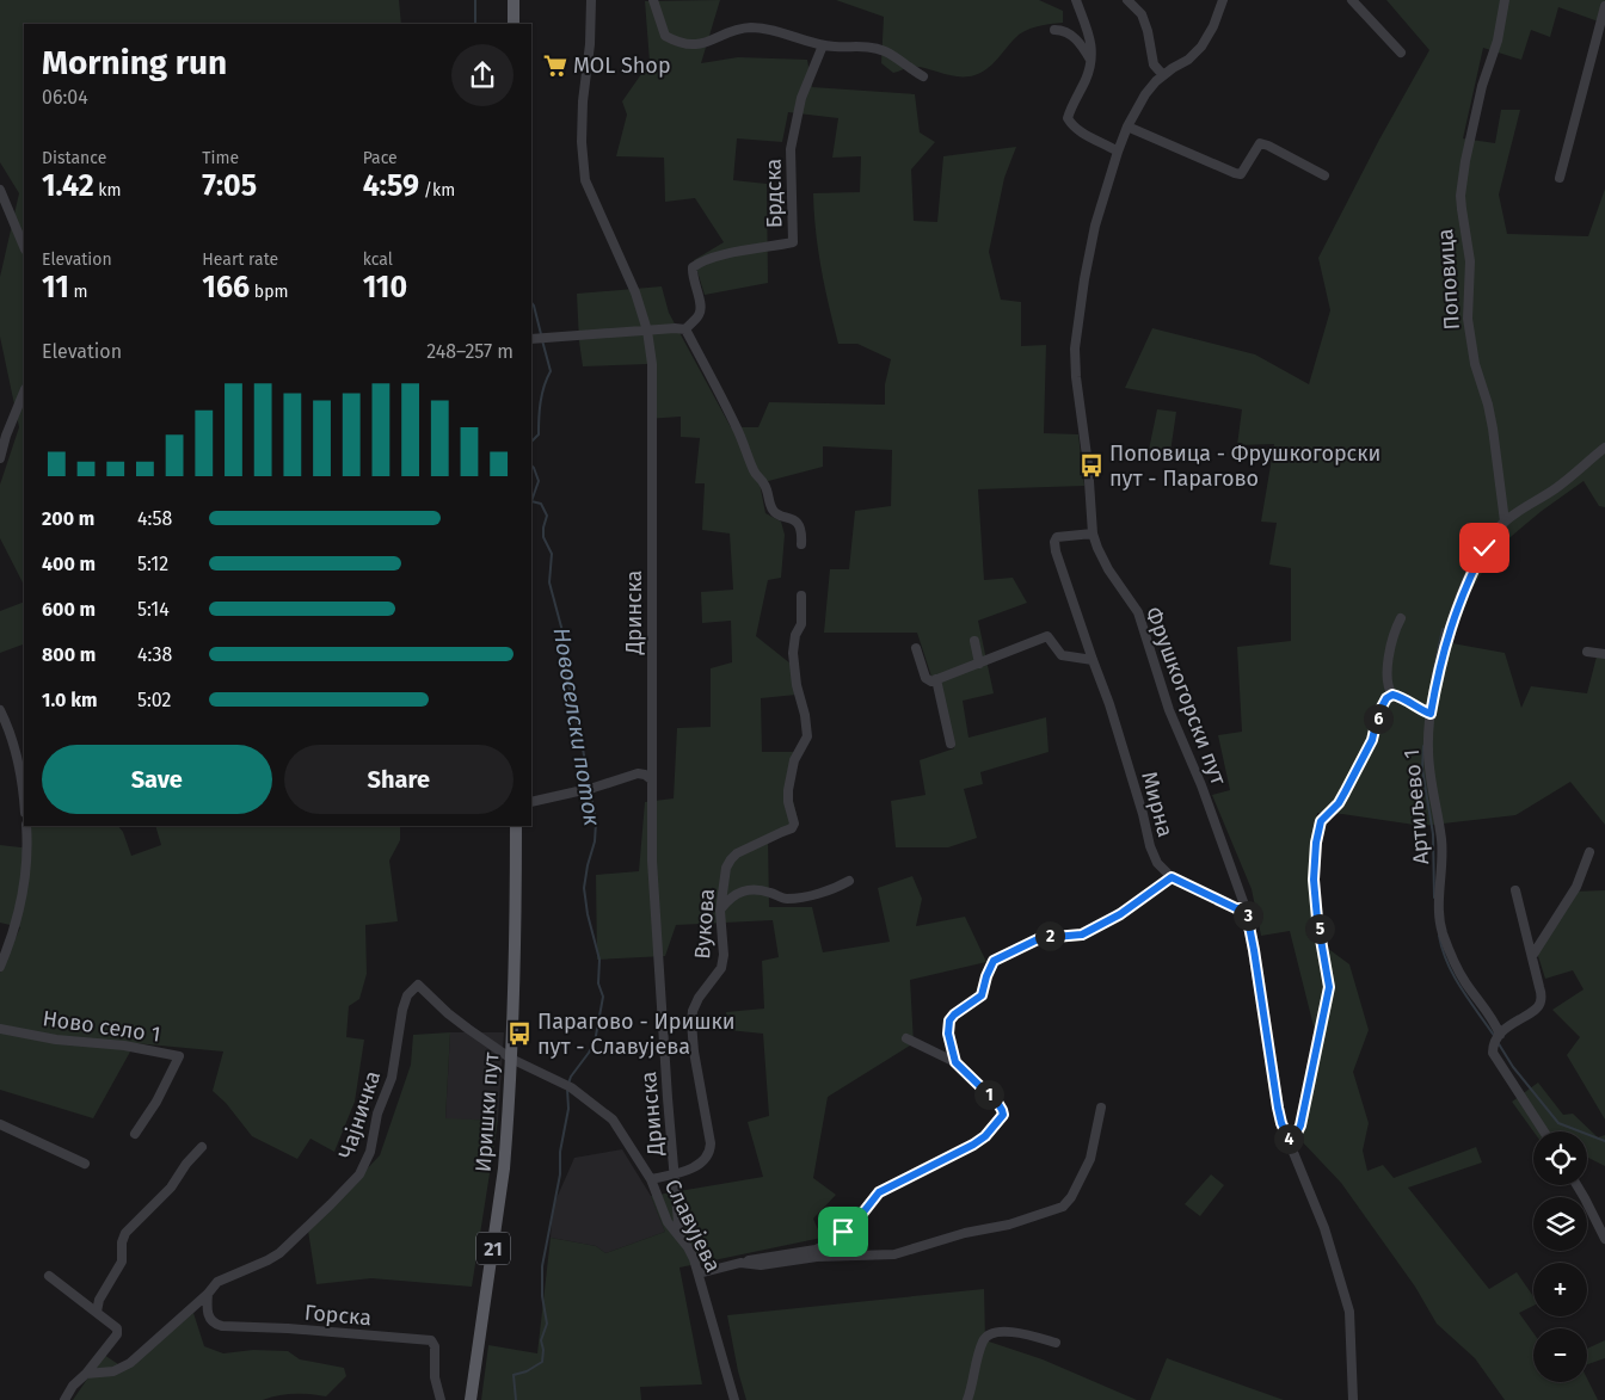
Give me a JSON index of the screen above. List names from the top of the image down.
{
  "streets": {
    "main road": ["Иришки пут", "21"],
    "street": [
      "Брдска",
      "Поповица",
      "Дринска",
      "Фрушкогорски пут",
      "Мирна",
      "Артиљево 1",
      "Вукова",
      "Ново село 1",
      "Чајничка",
      "Славујева",
      "Горска"
    ]
  },
  "crossings": [
    ["Поповица", "Артиљево 1"],
    ["Дринска", "Вукова"],
    ["Дринска", "Славујева"],
    ["Фрушкогорски пут", "Мирна"],
    ["Вукова", "Славујева"],
    ["Иришки пут", "Славујева"],
    ["Чајничка", "Славујева"],
    ["Чајничка", "Горска"]
  ],
  "water": ["Новоселски поток"],
  "places": {
    "supermarket": ["MOL Shop"],
    "bus stop": ["Поповица - Фрушкогорски пут - Парагово", "Парагово - Иришки пут - Славујева"]
  },
  "page": {
    "heading": ["Morning run", "06:04"],
    "stats": [
      ["Distance", "1.42 km"],
      ["Time", "7:05"],
      ["Pace", "4:59 /km"],
      ["Elevation", "11 m"],
      ["Heart rate", "166 bpm"],
      ["kcal", "110"]
    ],
    "chart": ["Elevation", "248–257 m"],
    "list": [
      {
        "name": "200 m",
        "note": "4:58"
      },
      {
        "name": "400 m",
        "note": "5:12"
      },
      {
        "name": "600 m",
        "note": "5:14"
      },
      {
        "name": "800 m",
        "note": "4:38"
      },
      {
        "name": "1.0 km",
        "note": "5:02"
      }
    ],
    "pins": [
      "6",
      "3",
      "5",
      "2",
      "1",
      "4"
    ],
    "buttons": ["Save", "Share"],
    "map_buttons": ["+", "−"]
  }
}
